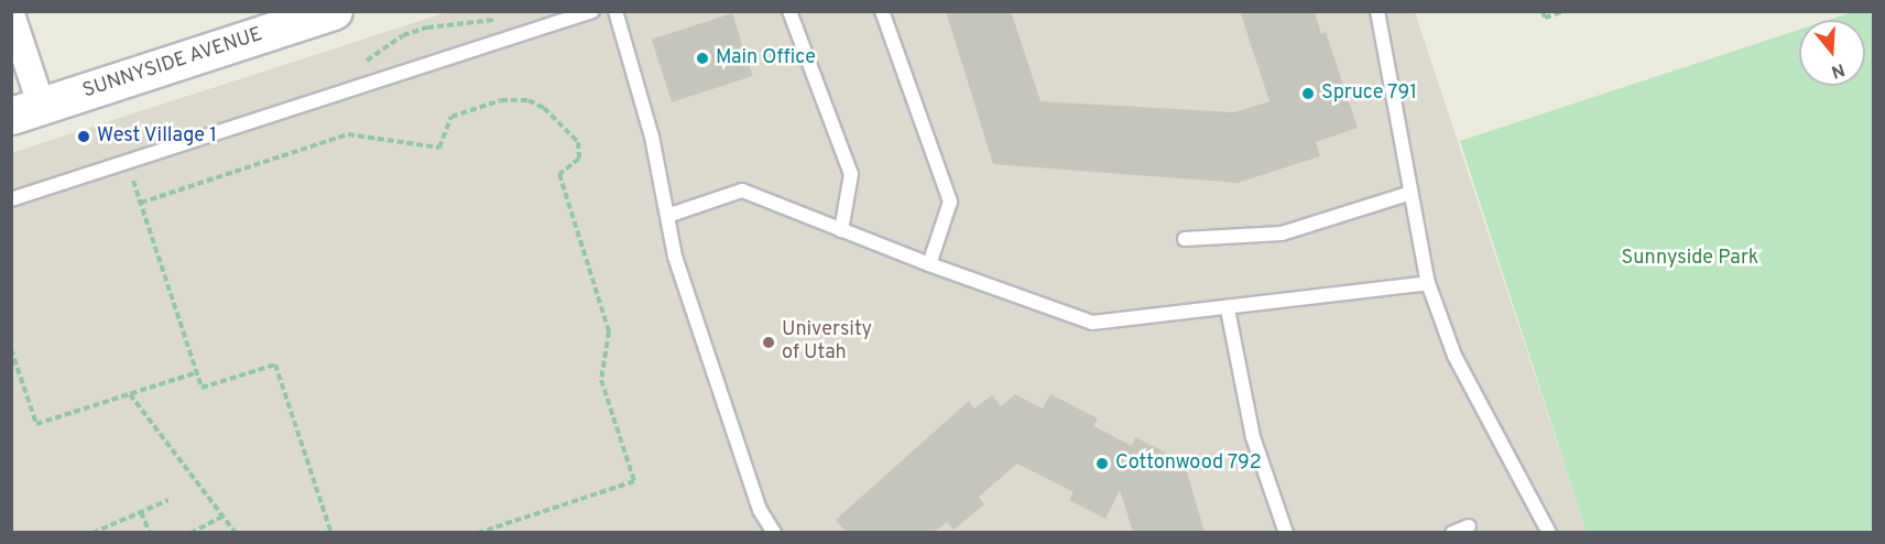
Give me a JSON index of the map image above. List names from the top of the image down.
{
  "streets": {
    "main road": ["SUNNYSIDE AVENUE"]
  },
  "parks": ["Sunnyside Park"],
  "places": [
    "Main Office",
    "Spruce 791",
    "West Village 1",
    "University of Utah",
    "Cottonwood 792"
  ],
  "north": "bottom"
}
